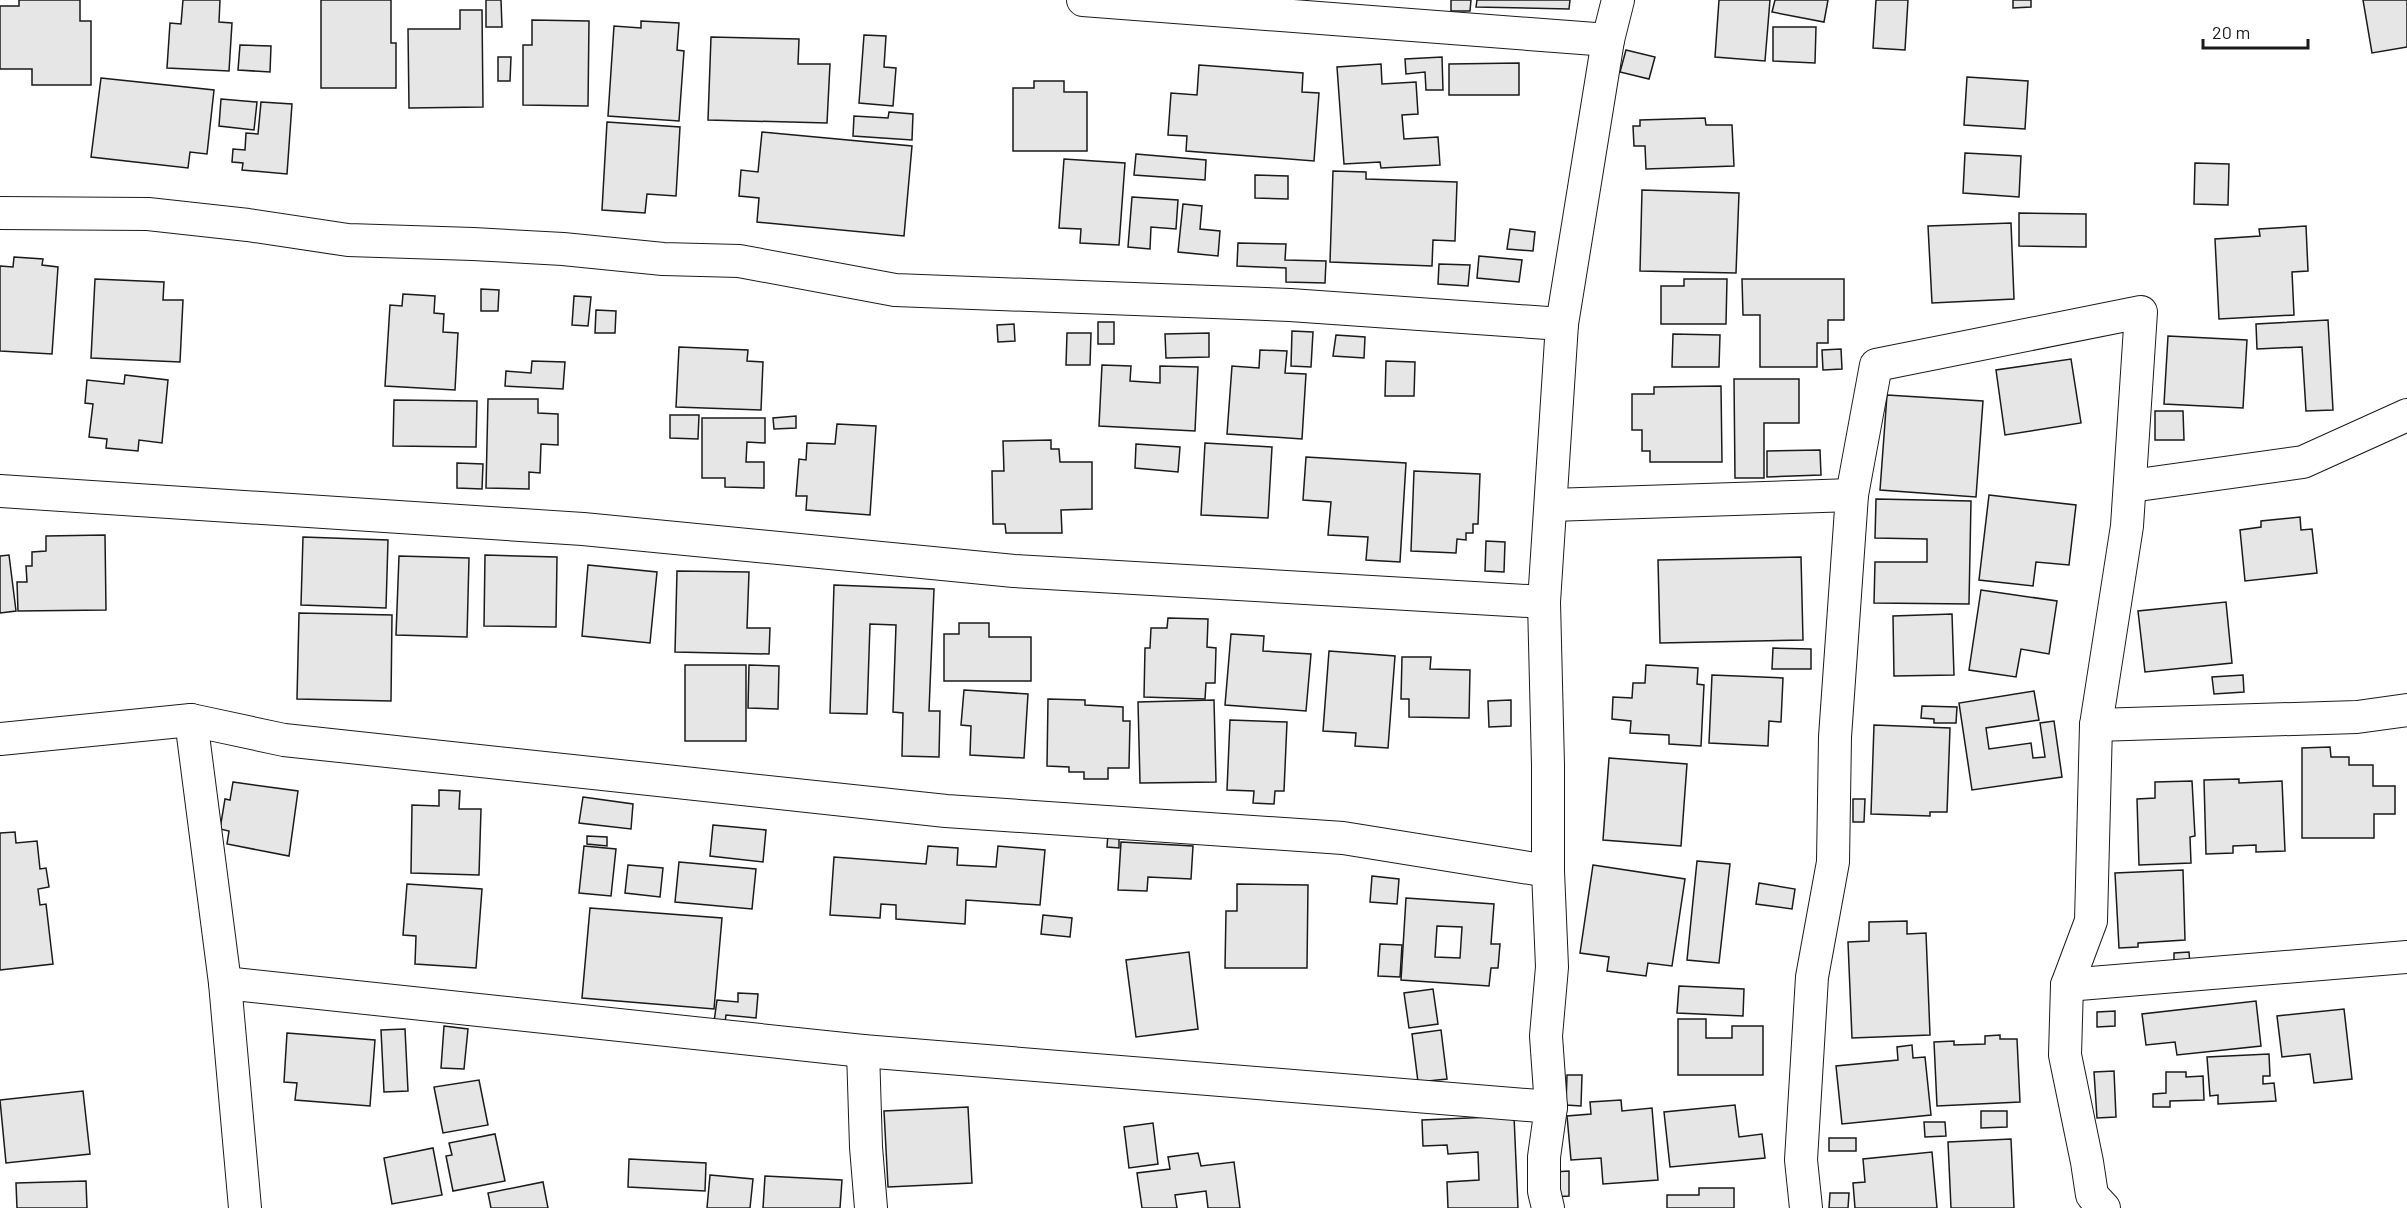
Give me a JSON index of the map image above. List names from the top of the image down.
{
  "scale_bar": "20 m"
}
